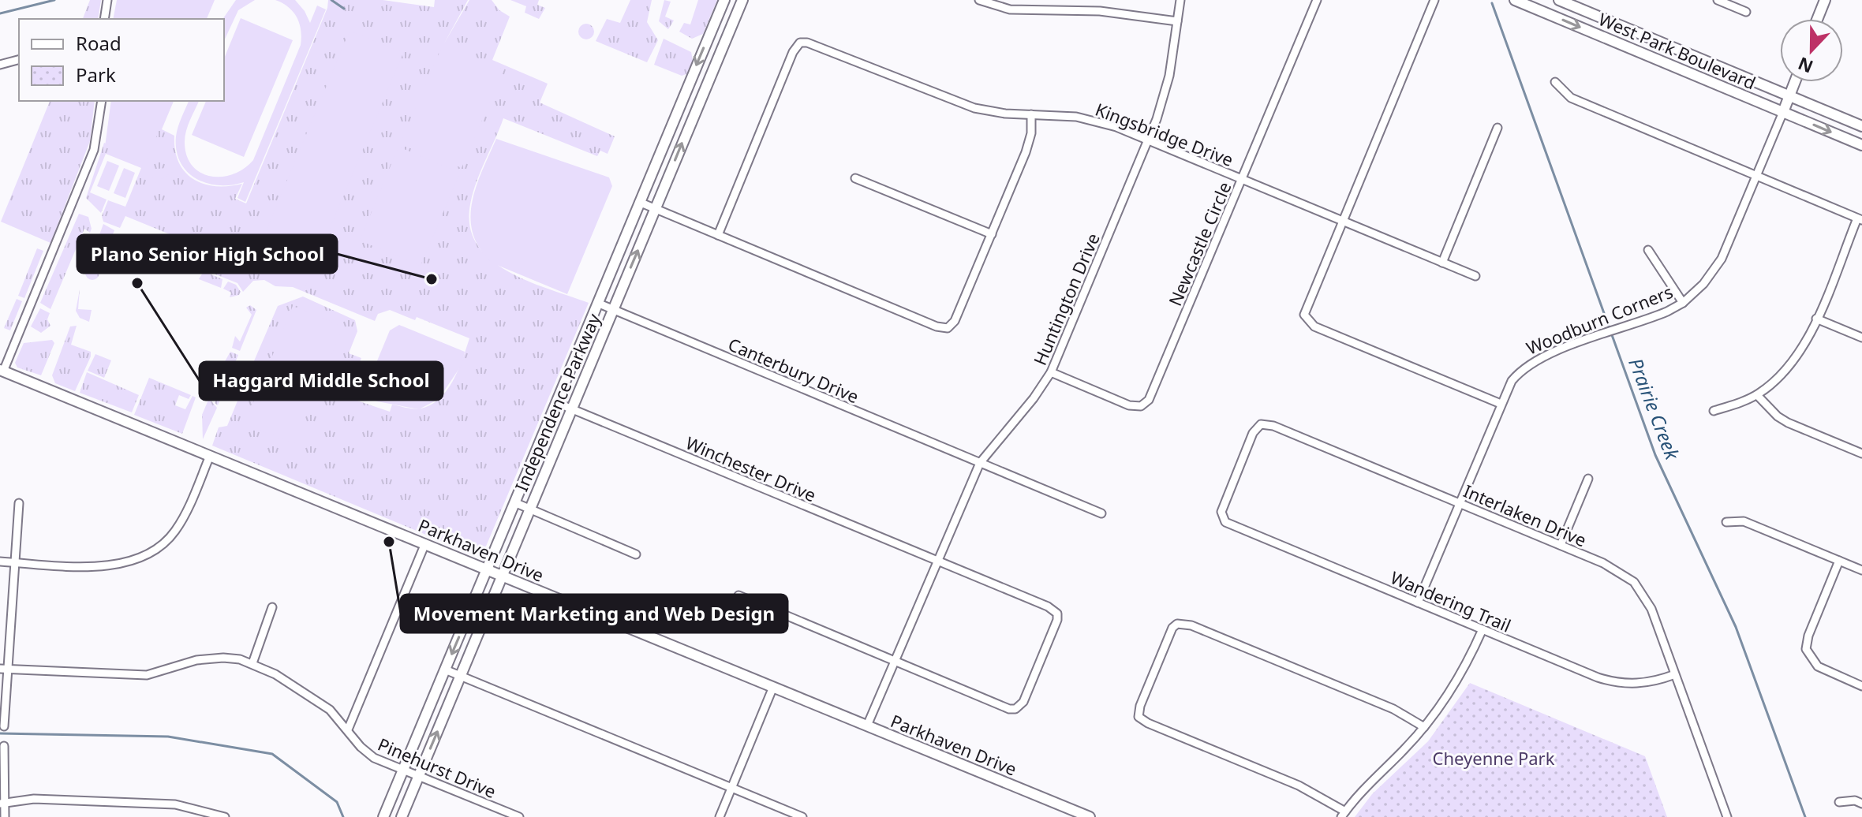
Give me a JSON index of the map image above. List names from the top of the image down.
{
  "streets": {
    "main road": [
      "West Park Boulevard",
      "Woodburn Corners",
      "Independence Parkway",
      "Parkhaven Drive"
    ],
    "street": [
      "Kingsbridge Drive",
      "Newcastle Circle",
      "Huntington Drive",
      "Canterbury Drive",
      "Winchester Drive",
      "Interlaken Drive",
      "Wandering Trail",
      "Pinehurst Drive"
    ]
  },
  "crossings": [
    ["West Park Boulevard", "Woodburn Corners"],
    ["Kingsbridge Drive", "Newcastle Circle"],
    ["Kingsbridge Drive", "Huntington Drive"],
    ["Newcastle Circle", "Huntington Drive"],
    ["Huntington Drive", "Canterbury Drive"],
    ["Huntington Drive", "Winchester Drive"],
    ["Huntington Drive", "Parkhaven Drive"],
    ["Woodburn Corners", "Interlaken Drive"],
    ["Woodburn Corners", "Wandering Trail"],
    ["Canterbury Drive", "Independence Parkway"],
    ["Independence Parkway", "Winchester Drive"],
    ["Independence Parkway", "Parkhaven Drive"],
    ["Independence Parkway", "Pinehurst Drive"],
    ["Interlaken Drive", "Wandering Trail"]
  ],
  "water": ["Prairie Creek"],
  "parks": ["Cheyenne Park"],
  "places": ["Plano Senior High School", "Haggard Middle School", "Movement Marketing and Web Design"],
  "legend": ["Road", "Park"],
  "north": "bottom"
}
